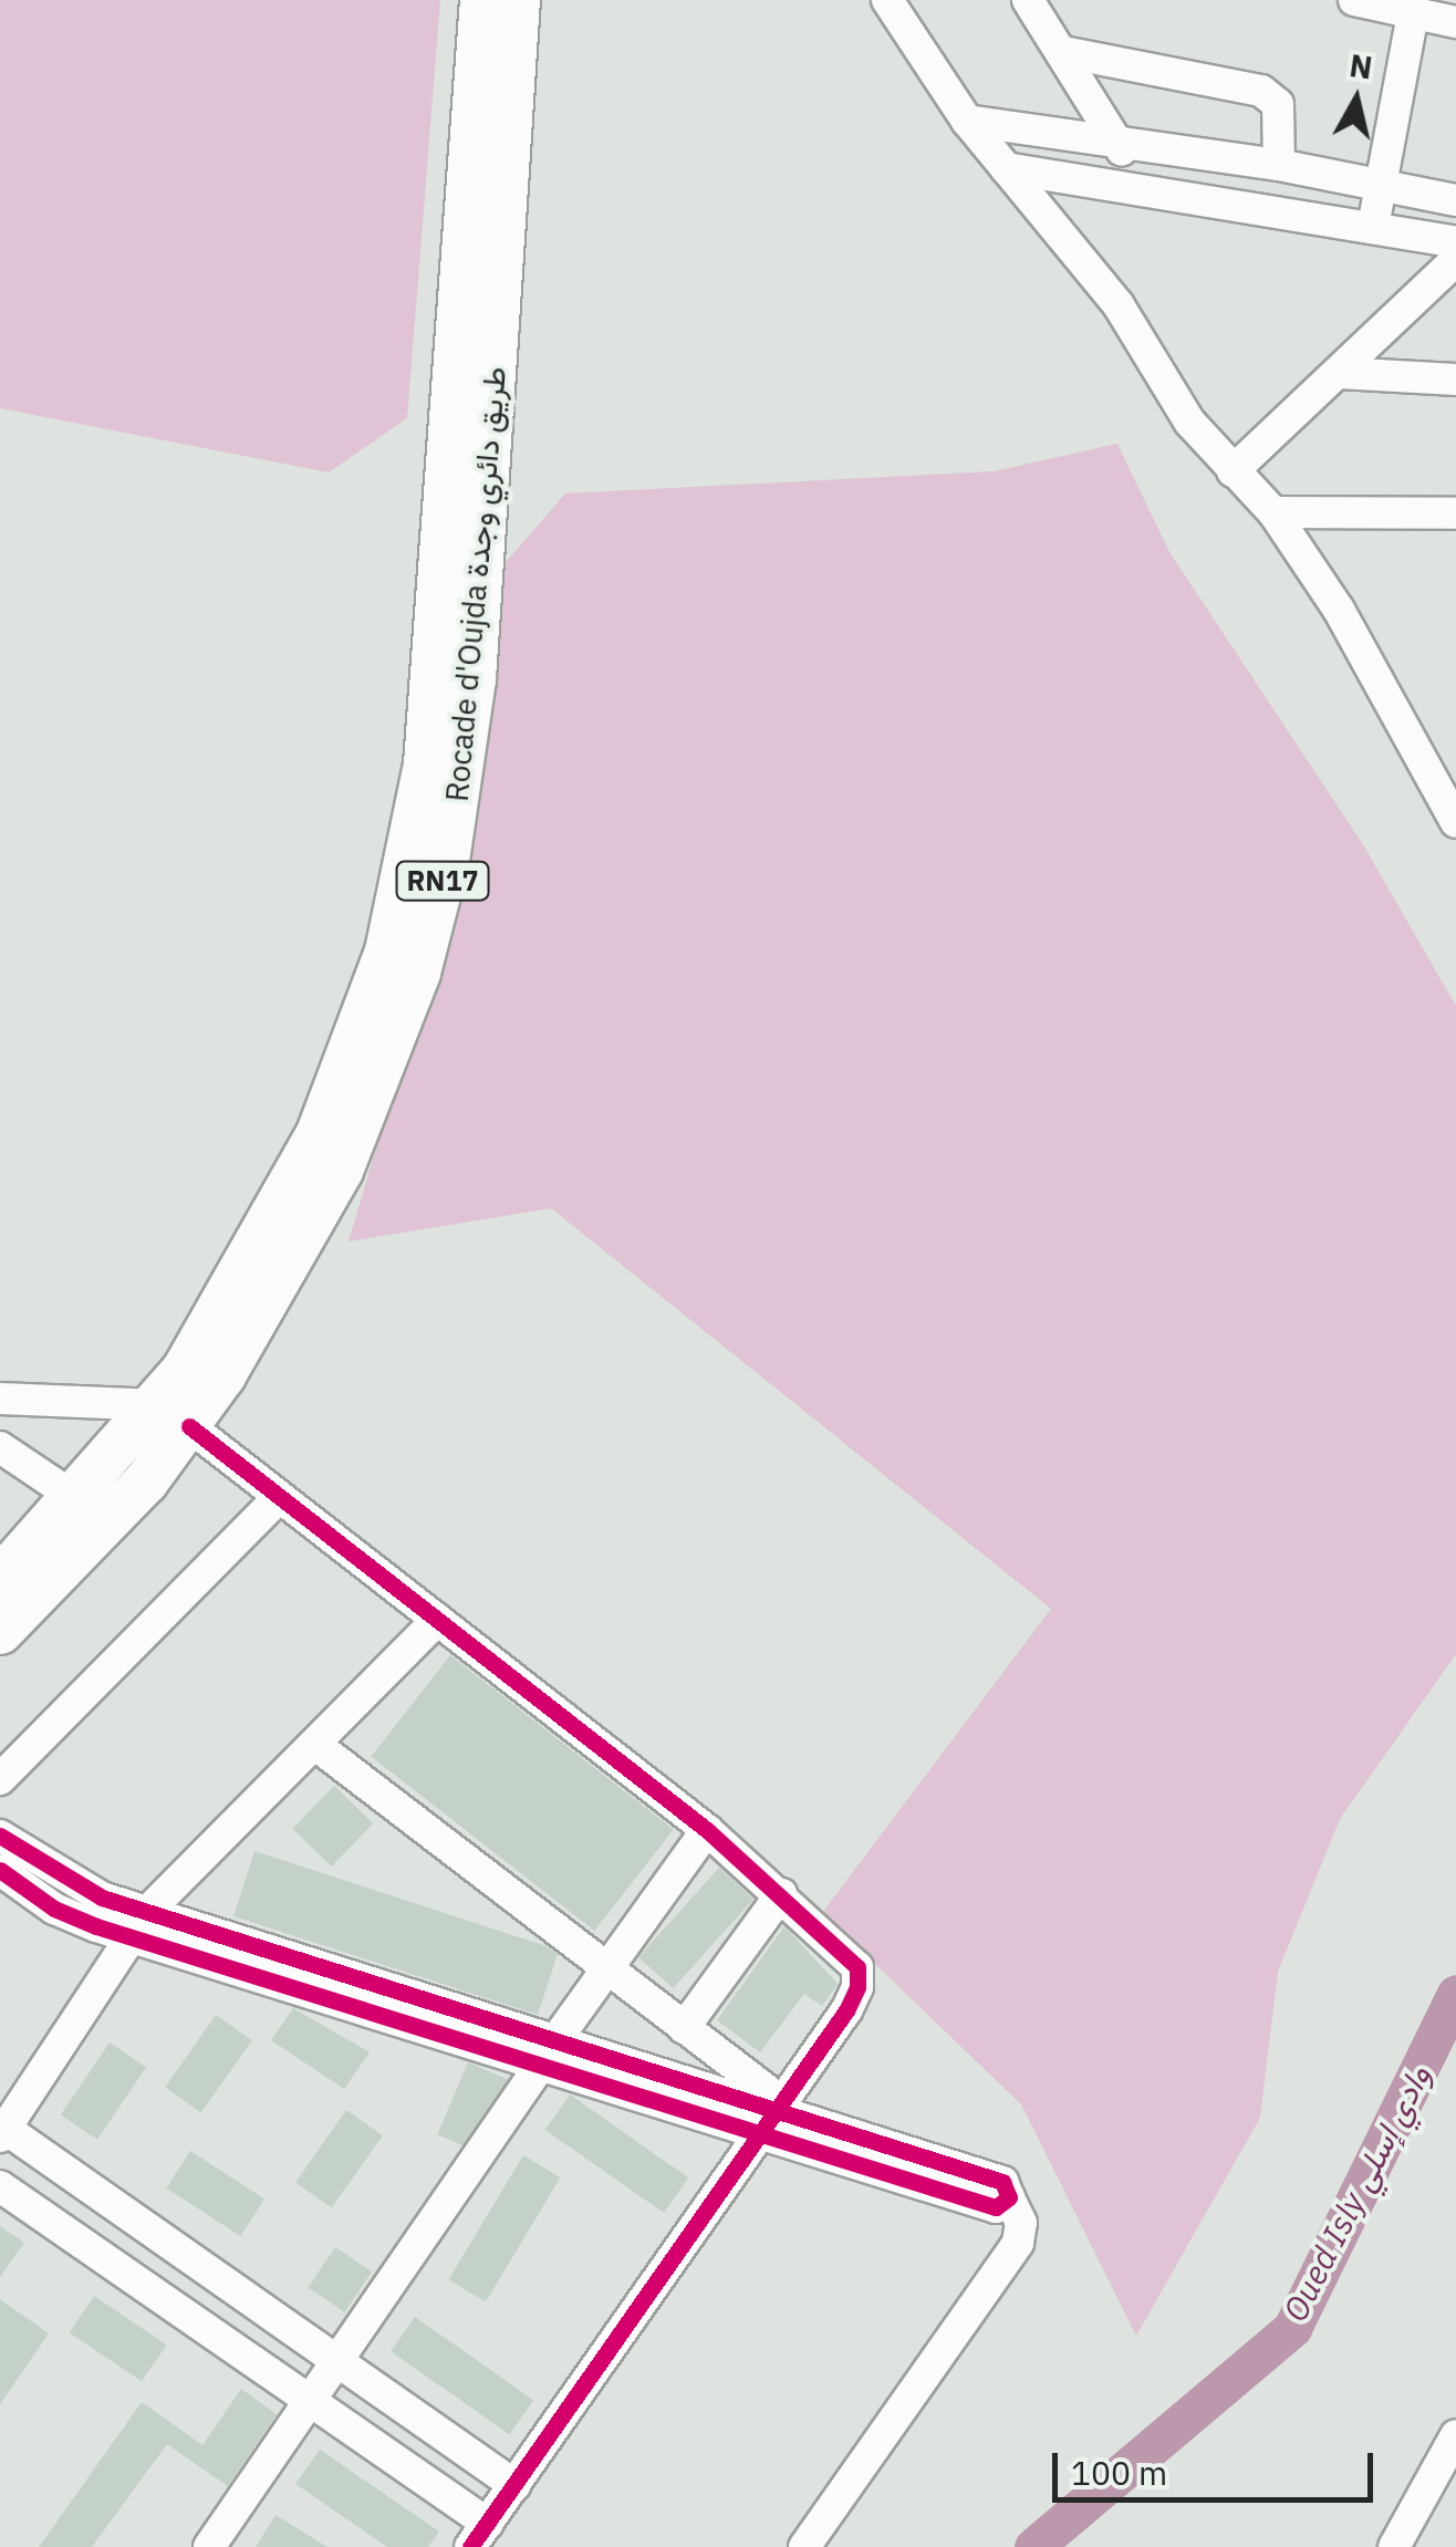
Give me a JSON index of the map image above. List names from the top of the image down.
{
  "streets": {
    "highway": ["Rocade d'Oujda طريق دائري وجدة", "RN17"]
  },
  "water": ["Oued Isly وادي إسلي"],
  "scale_bar": "100 m",
  "north": "top"
}
